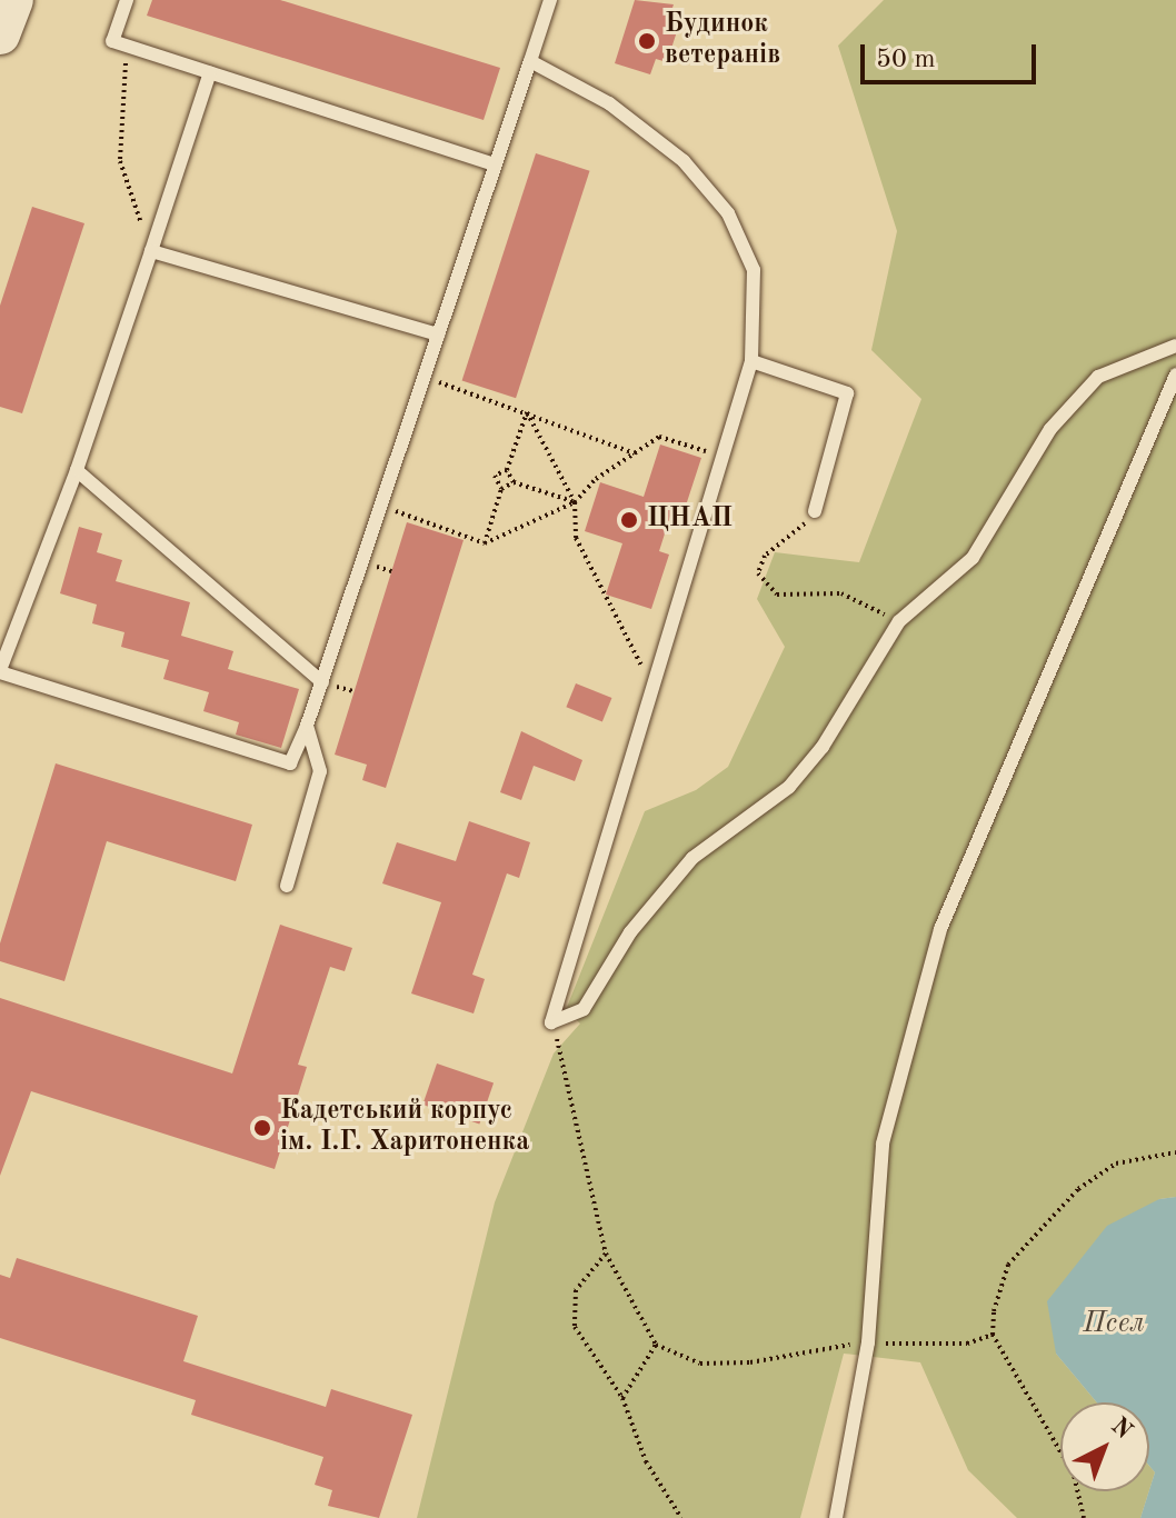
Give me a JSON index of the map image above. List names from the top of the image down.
{
  "water": ["Псел"],
  "places": ["Будинок ветеранів", "ЦНАП", "Кадетський корпус ім. І.Г. Харитоненка"],
  "scale_bar": "50 m",
  "north": "top right"
}
